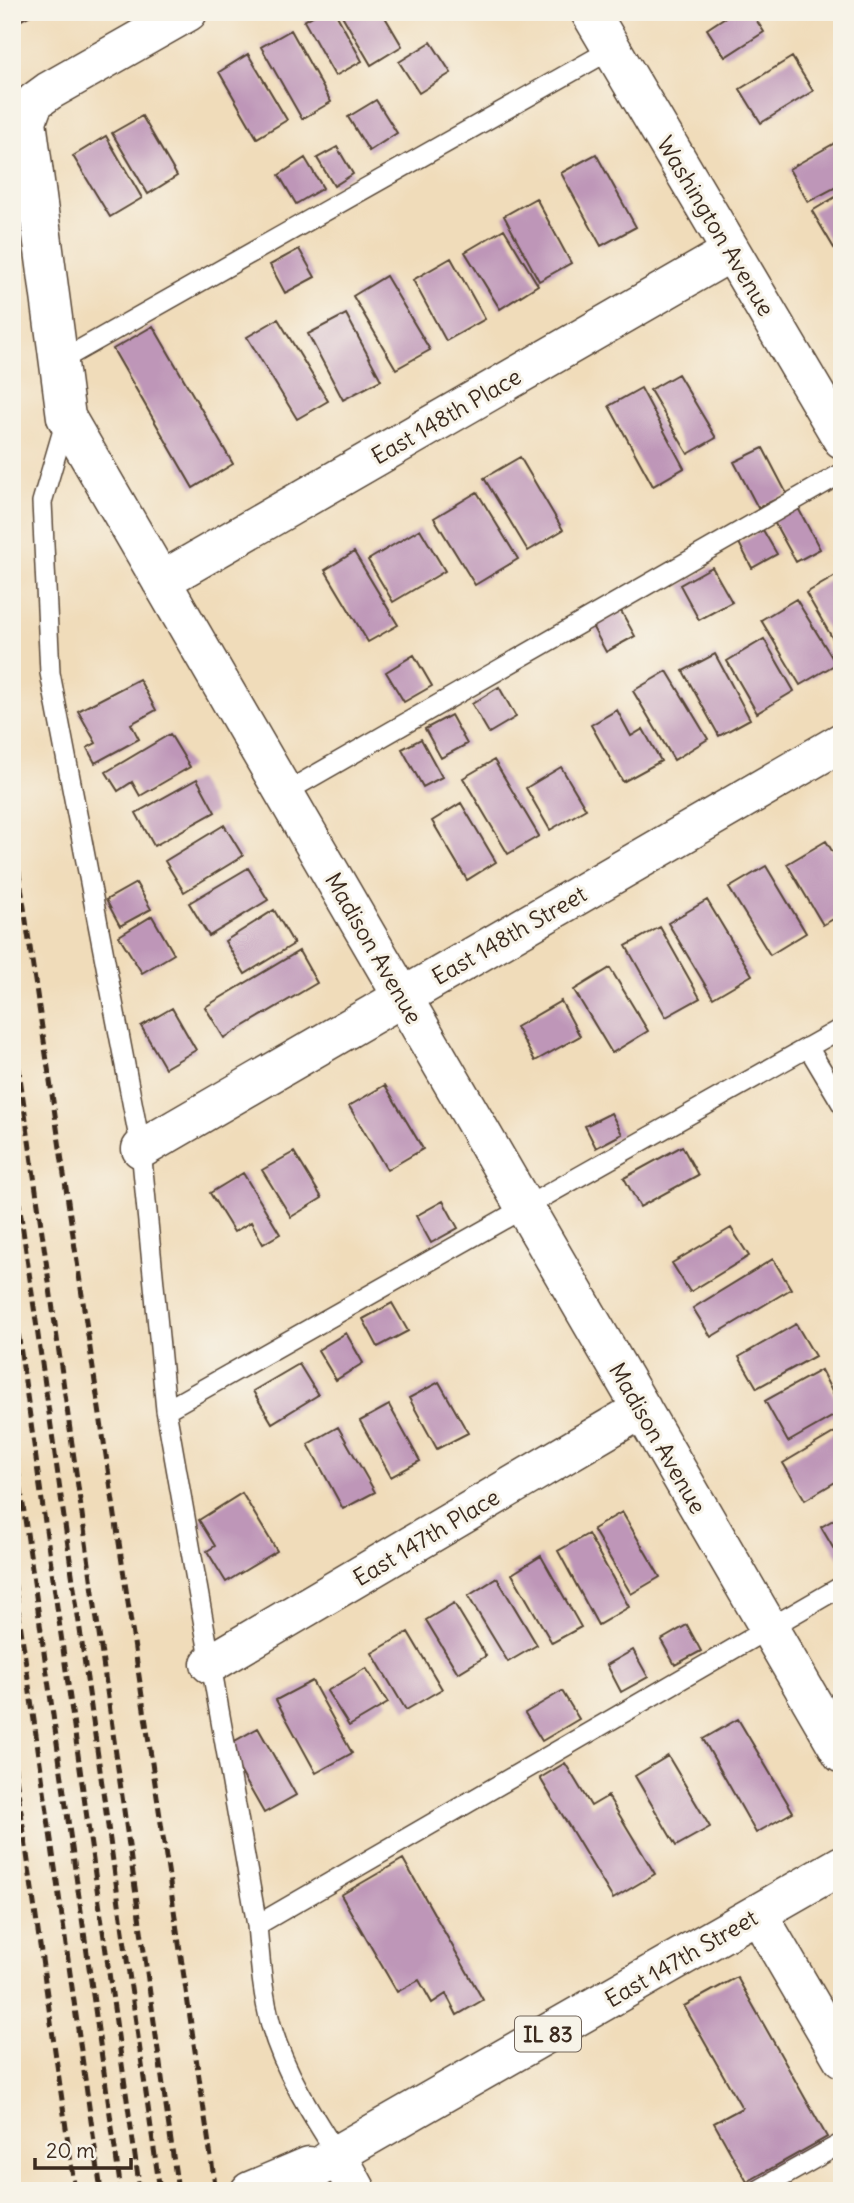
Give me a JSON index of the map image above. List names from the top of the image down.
{
  "streets": {
    "street": [
      "Washington Avenue",
      "East 148th Place",
      "East 148th Street",
      "Madison Avenue",
      "East 147th Place",
      "East 147th Street",
      "IL 83"
    ]
  },
  "crossings": [
    ["Washington Avenue", "East 148th Place"],
    ["East 148th Place", "Madison Avenue"],
    ["East 148th Street", "Madison Avenue"],
    ["Madison Avenue", "East 147th Place"]
  ],
  "scale_bar": "20 m"
}
